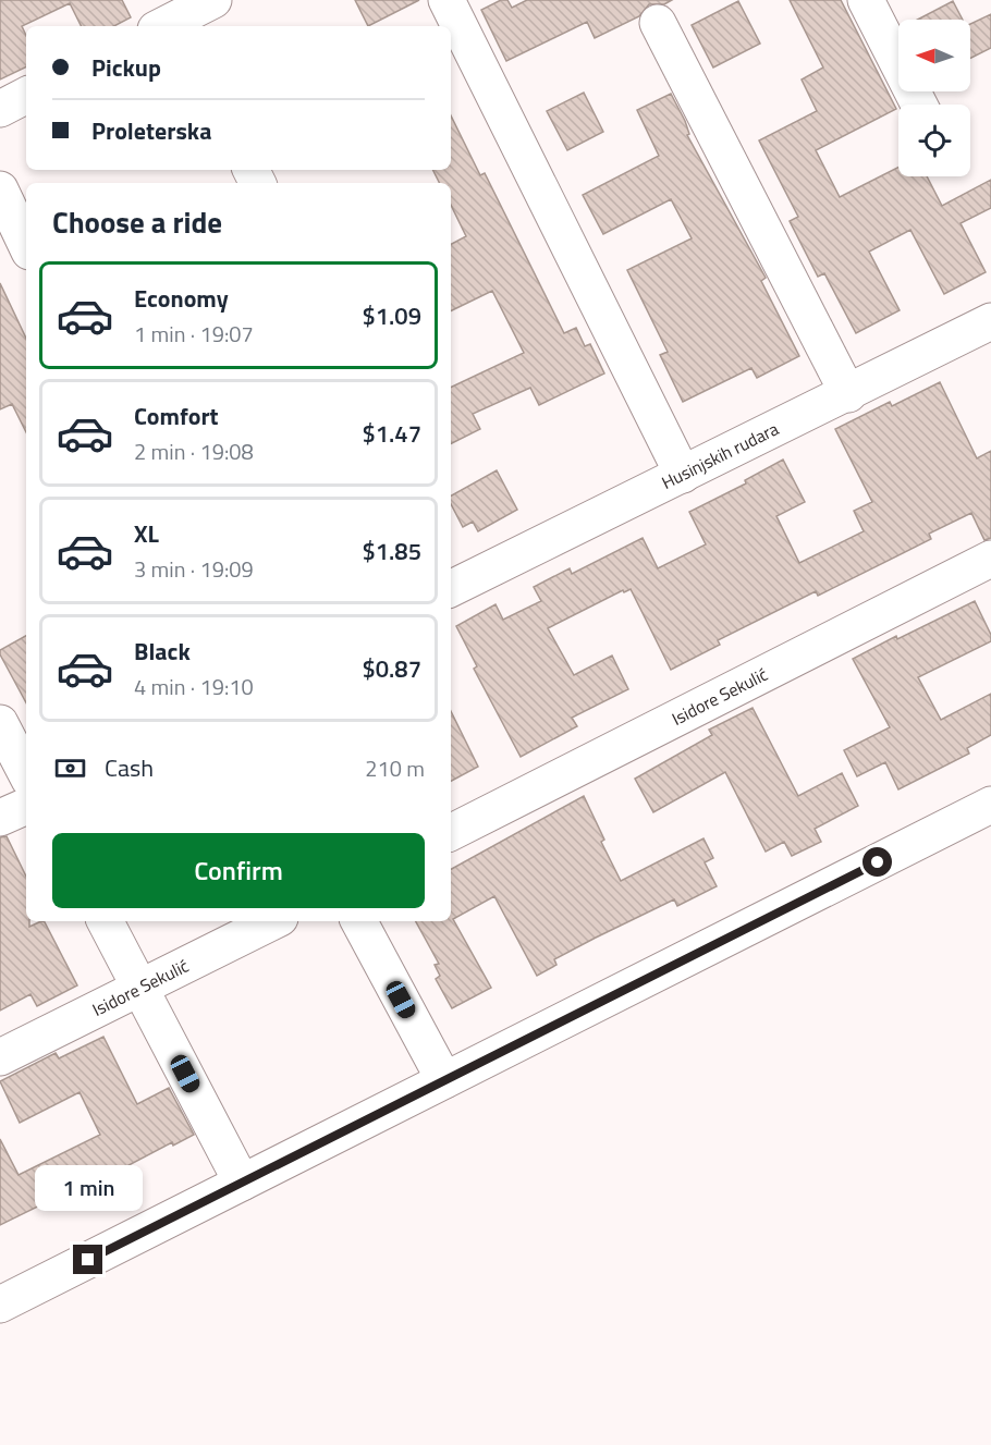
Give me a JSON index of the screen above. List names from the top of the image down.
{
  "streets": {
    "street": ["Husinjskih rudara", "Isidore Sekulić"]
  },
  "north": "left",
  "page": {
    "banner": ["Pickup", "Proleterska"],
    "heading": "Choose a ride",
    "list": [
      {
        "name": "Economy",
        "note": "1 min · 19:07",
        "value": "$1.09"
      },
      {
        "name": "Comfort",
        "note": "2 min · 19:08",
        "value": "$1.47"
      },
      {
        "name": "XL",
        "note": "3 min · 19:09",
        "value": "$1.85"
      },
      {
        "name": "Black",
        "note": "4 min · 19:10",
        "value": "$0.87"
      }
    ],
    "pay": ["Cash", "210 m"],
    "buttons": "Confirm",
    "bubble": "1 min"
  }
}
